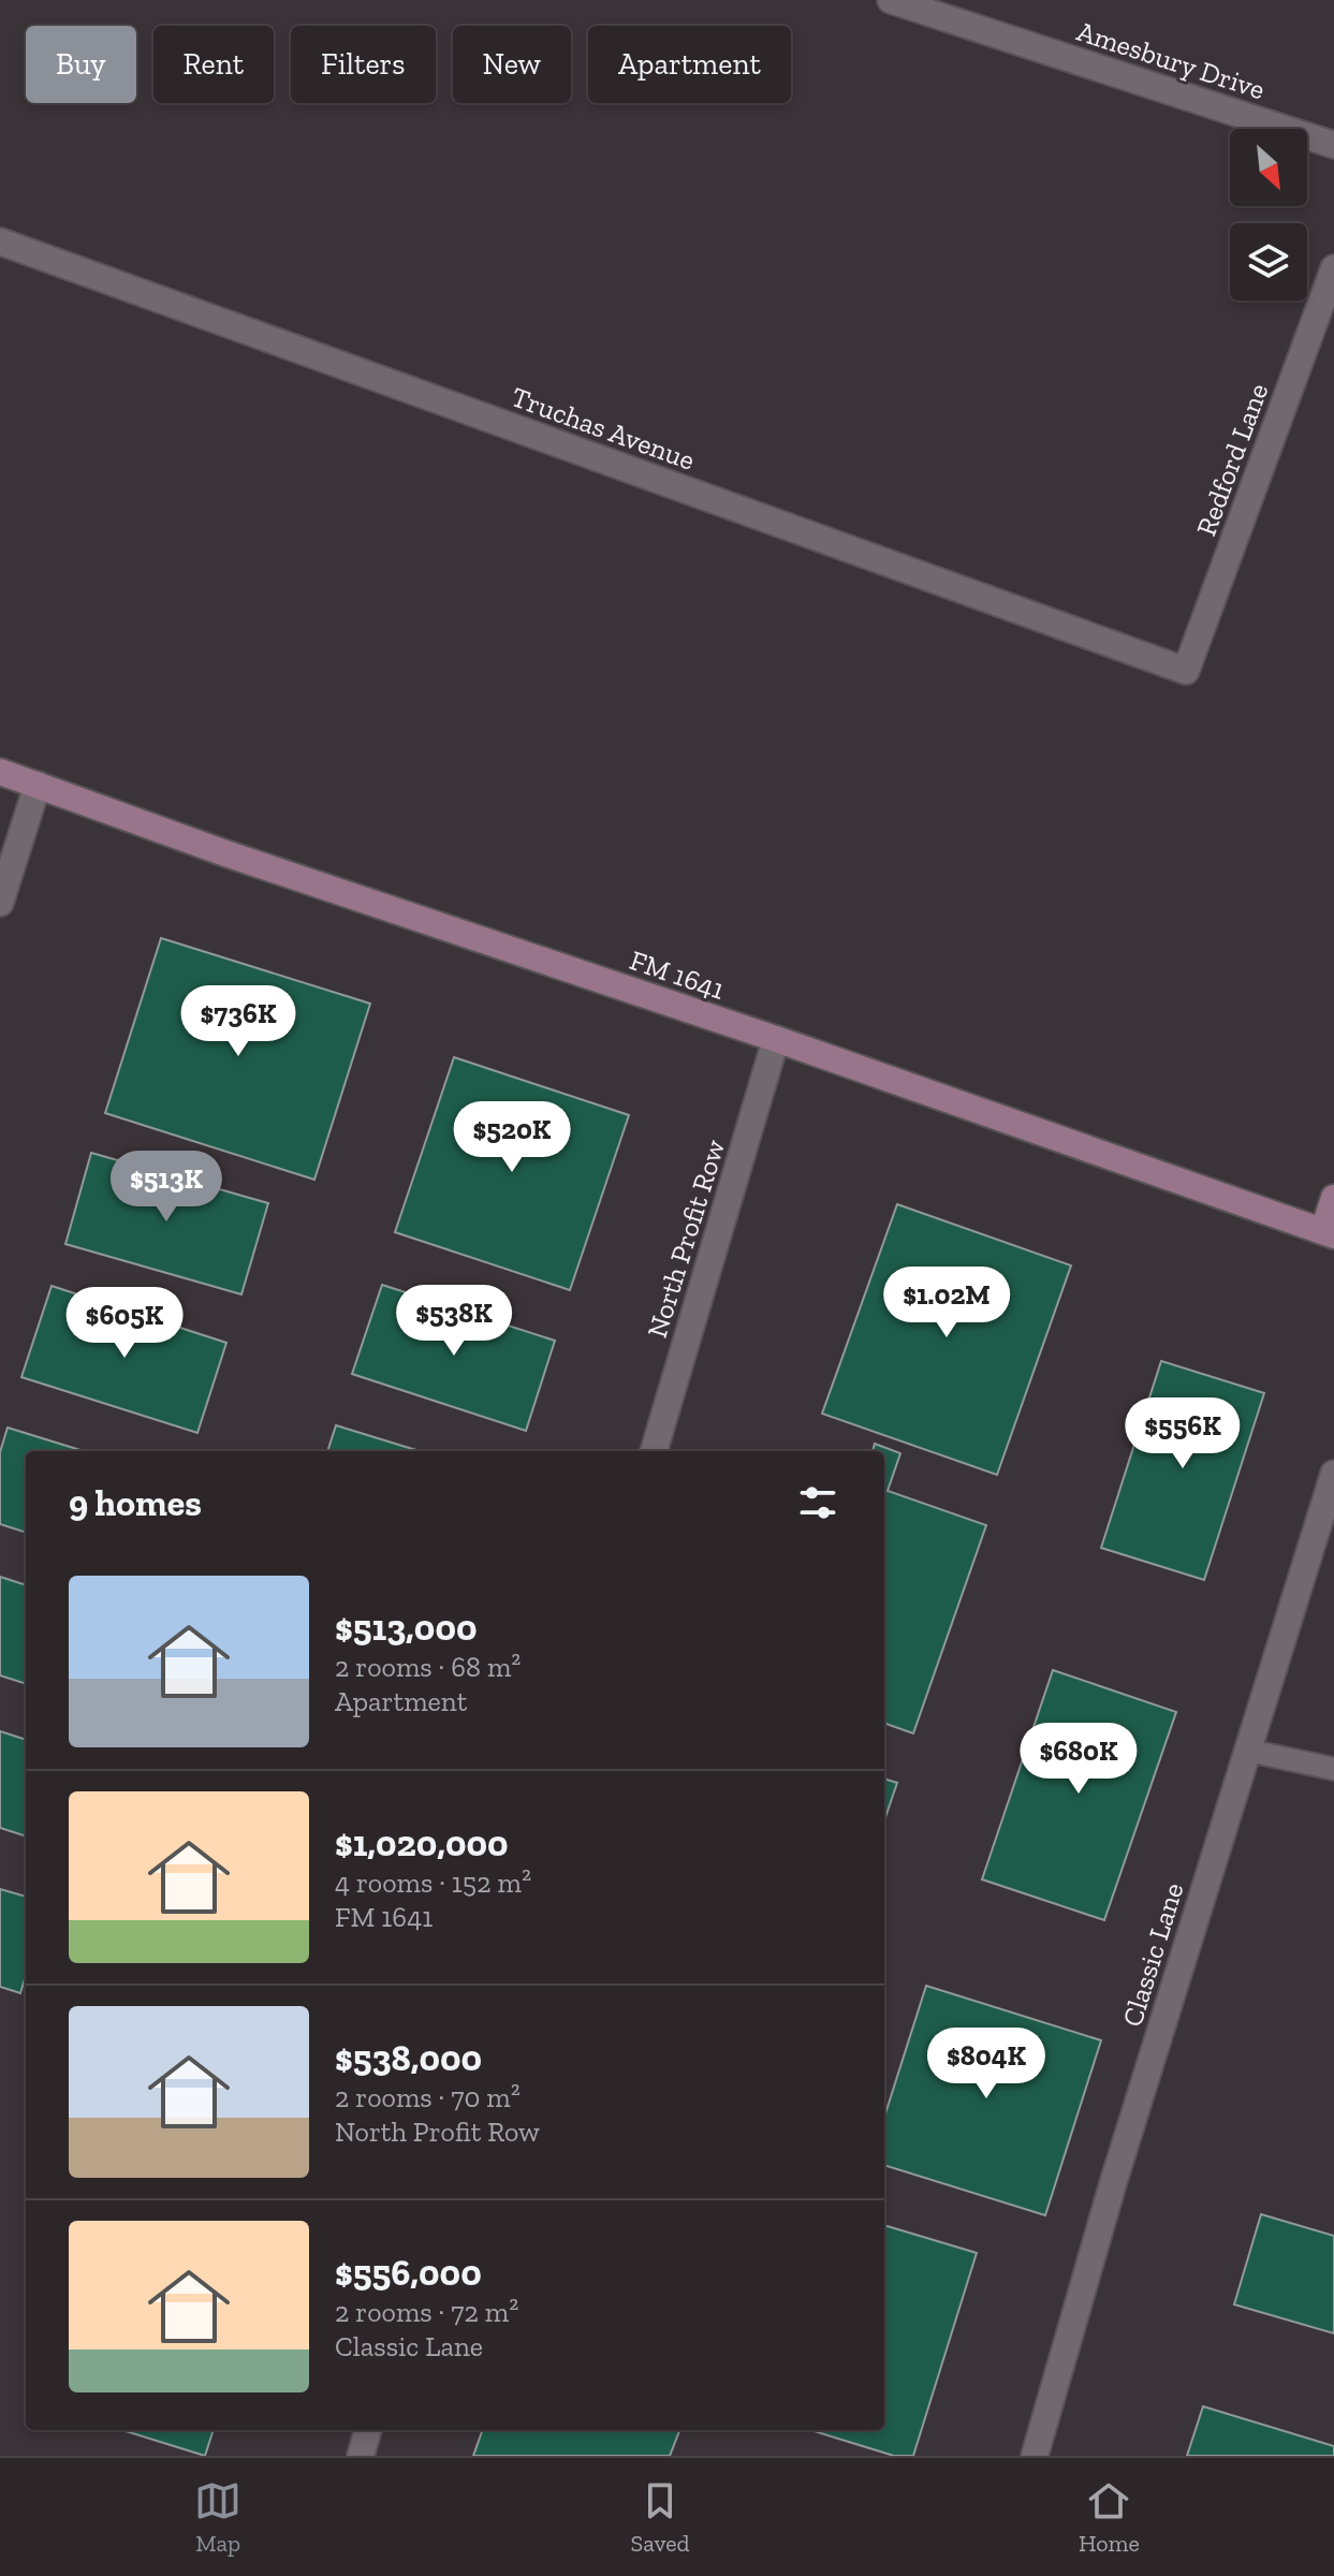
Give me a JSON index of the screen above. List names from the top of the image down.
{
  "streets": {
    "main road": ["FM 1641"],
    "street": [
      "Amesbury Drive",
      "Truchas Avenue",
      "Redford Lane",
      "North Profit Row",
      "Classic Lane"
    ]
  },
  "crossings": [
    ["Truchas Avenue", "Redford Lane"],
    ["FM 1641", "North Profit Row"]
  ],
  "north": "bottom right",
  "page": {
    "chip": [
      "Buy",
      "Rent",
      "Filters",
      "New",
      "Apartment"
    ],
    "price": [
      "$736K",
      "$520K",
      "$513K",
      "$1.02M",
      "$538K",
      "$605K",
      "$556K",
      "$680K",
      "$804K"
    ],
    "heading": "9 homes",
    "list": [
      {
        "name": "$513,000",
        "note": "2 rooms · 68 m² · Apartment"
      },
      {
        "name": "$1,020,000",
        "note": "4 rooms · 152 m² · FM 1641"
      },
      {
        "name": "$538,000",
        "note": "2 rooms · 70 m² · North Profit Row"
      },
      {
        "name": "$556,000",
        "note": "2 rooms · 72 m² · Classic Lane"
      }
    ],
    "tabs": ["Map", "Saved", "Home"]
  }
}
